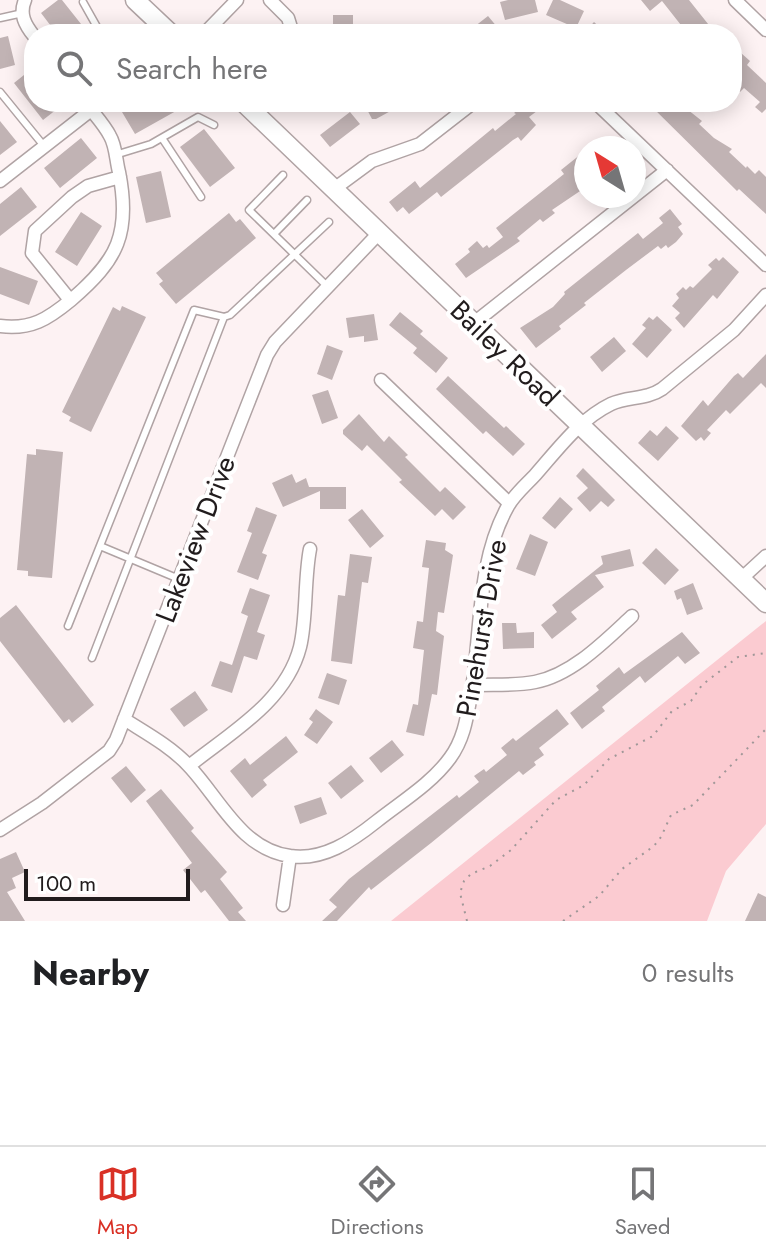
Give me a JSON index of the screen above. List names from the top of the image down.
{
  "streets": {
    "street": ["Bailey Road", "Lakeview Drive", "Pinehurst Drive"]
  },
  "crossings": [
    ["Bailey Road", "Lakeview Drive"],
    ["Bailey Road", "Pinehurst Drive"],
    ["Lakeview Drive", "Pinehurst Drive"]
  ],
  "scale_bar": "100 m",
  "north": "top left",
  "page": {
    "search": "Search here",
    "scale": "100 m",
    "heading": ["Nearby", "0 results"],
    "nav": ["Map", "Directions", "Saved"]
  }
}
